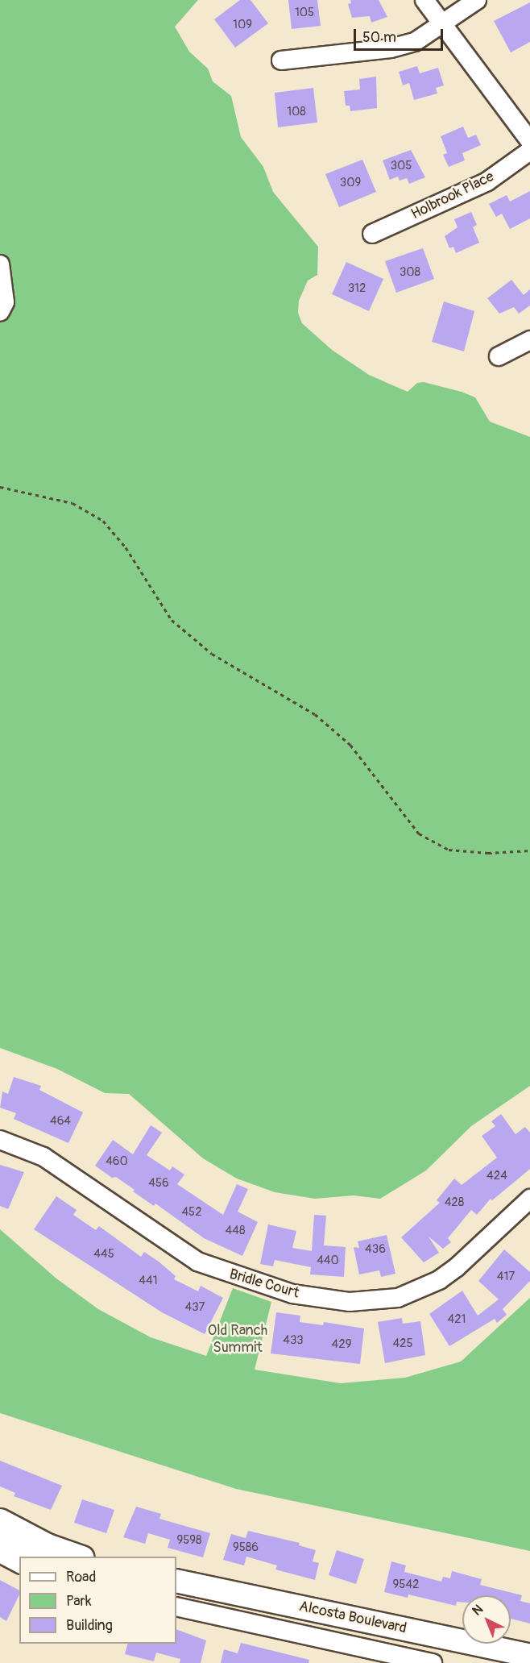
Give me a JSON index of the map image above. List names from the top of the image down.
{
  "streets": {
    "main road": ["Alcosta Boulevard"],
    "street": ["Holbrook Place", "Bridle Court"]
  },
  "parks": ["Old Ranch Summit"],
  "house_numbers": [
    "105",
    "109",
    "108",
    "305",
    "309",
    "308",
    "312",
    "464",
    "460",
    "424",
    "456",
    "428",
    "452",
    "448",
    "436",
    "445",
    "440",
    "417",
    "441",
    "437",
    "421",
    "433",
    "425",
    "429",
    "9598",
    "9586",
    "9542"
  ],
  "legend": ["Road", "Park", "Building"],
  "scale_bar": "50 m",
  "north": "top left"
}
